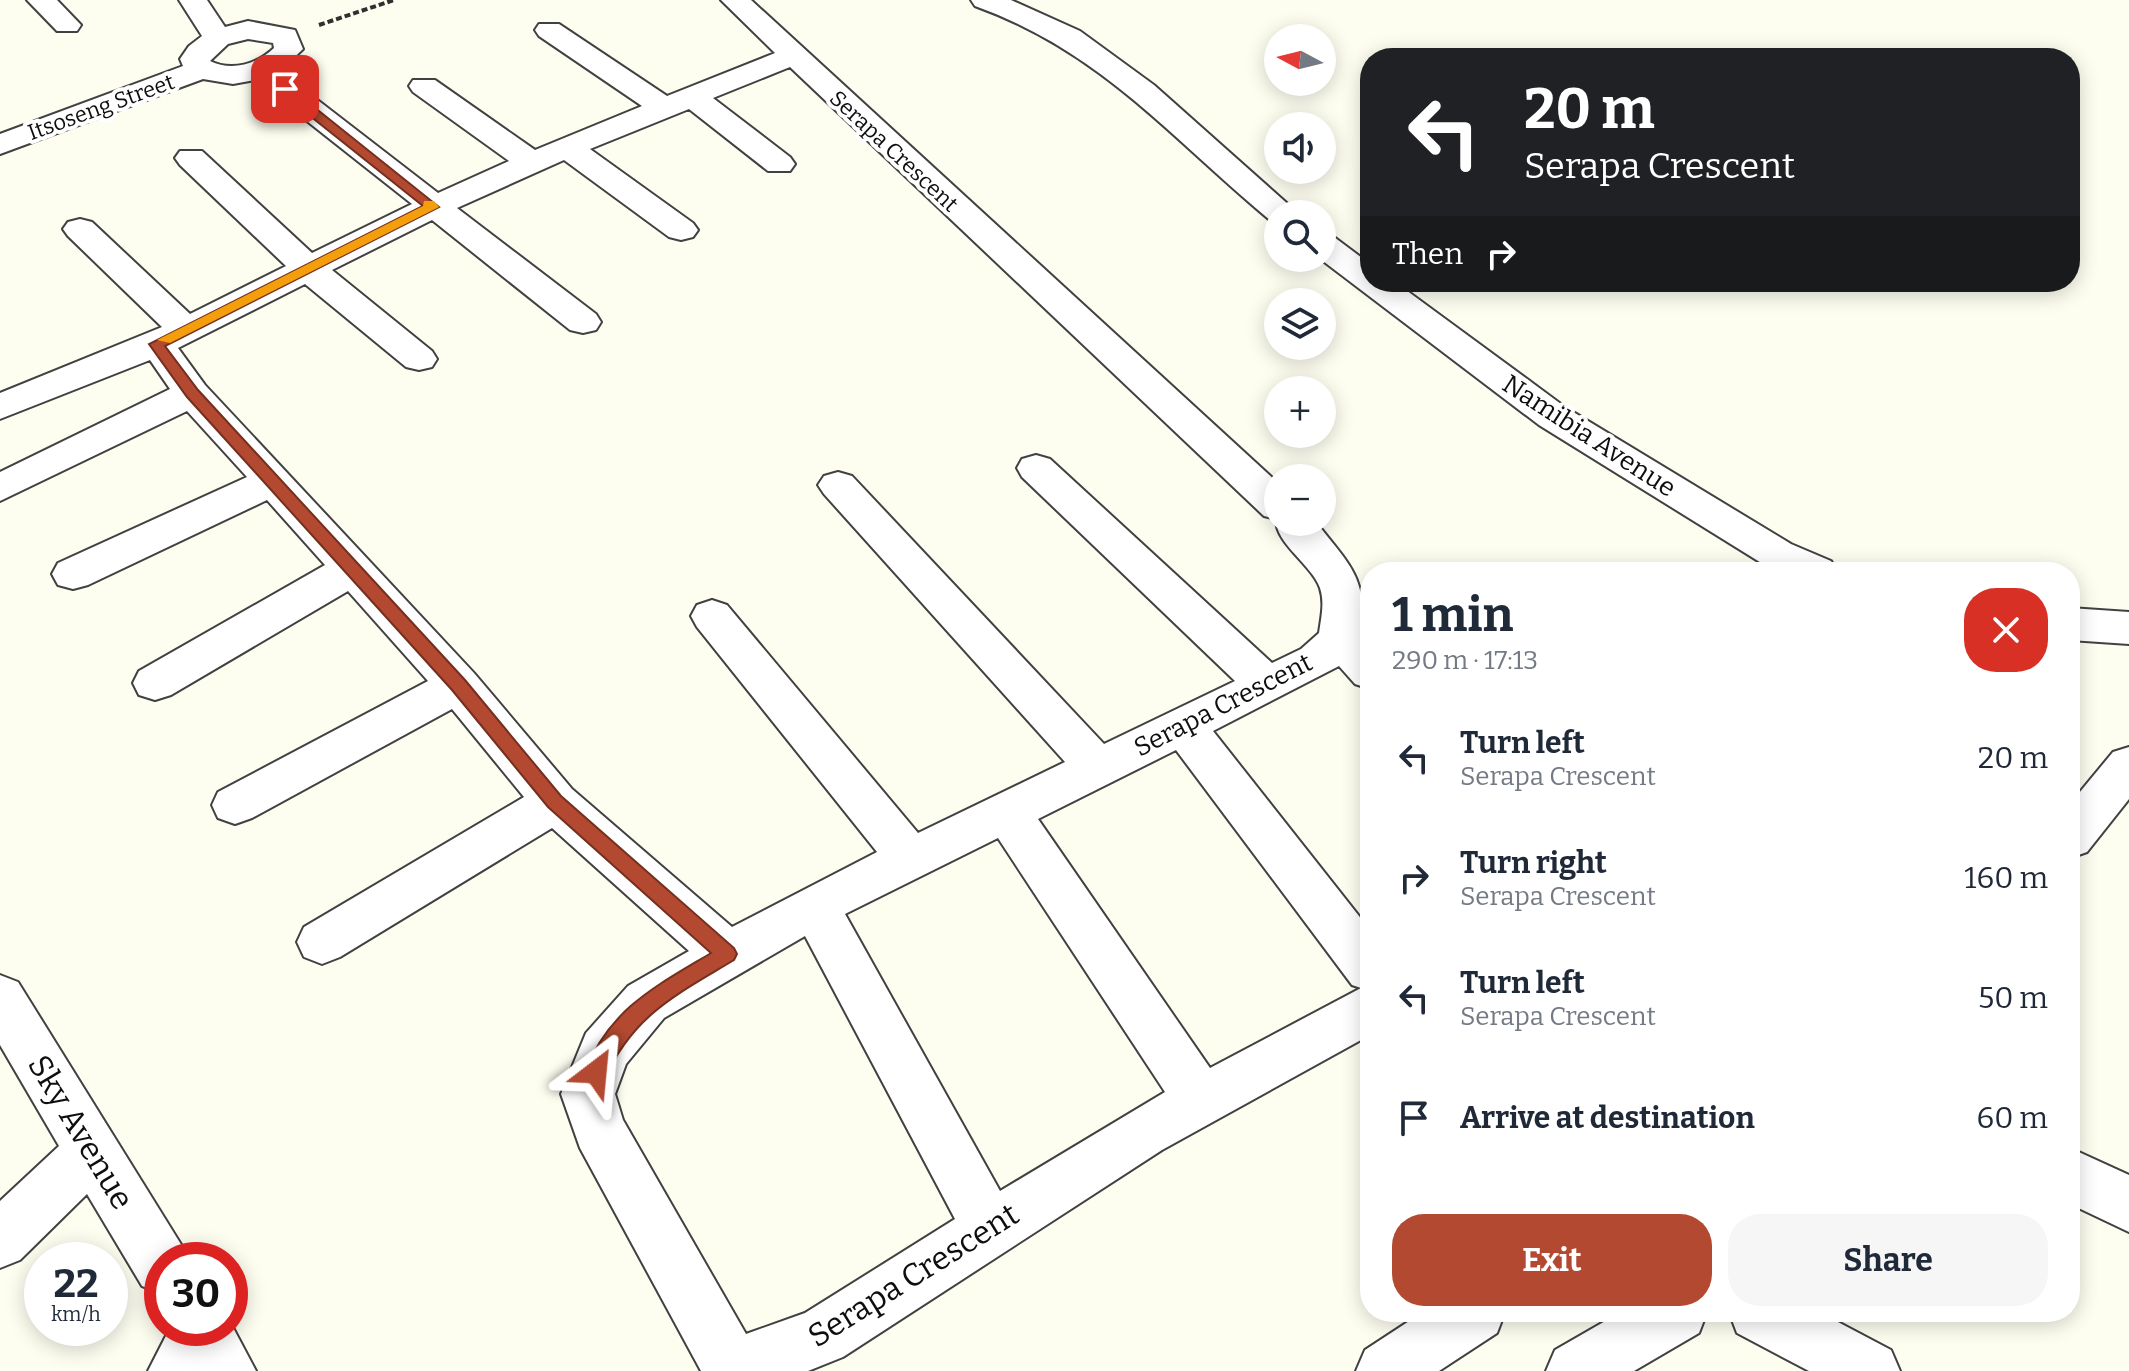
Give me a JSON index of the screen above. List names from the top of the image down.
{
  "streets": {
    "street": [
      "Itsoseng Street",
      "Serapa Crescent",
      "Namibia Avenue",
      "Sky Avenue"
    ]
  },
  "north": "left",
  "page": {
    "map_buttons": ["+", "−"],
    "turn": ["20 m", "Serapa Crescent"],
    "then": "Then",
    "heading": ["1 min", "290 m · 17:13"],
    "list": [
      {
        "name": "Turn left",
        "note": "Serapa Crescent",
        "value": "20 m"
      },
      {
        "name": "Turn right",
        "note": "Serapa Crescent",
        "value": "160 m"
      },
      {
        "name": "Turn left",
        "note": "Serapa Crescent",
        "value": "50 m"
      },
      {
        "name": "Arrive at destination",
        "value": "60 m"
      }
    ],
    "buttons": ["Exit", "Share"],
    "speed": "22 km/h",
    "limit": "30"
  }
}
